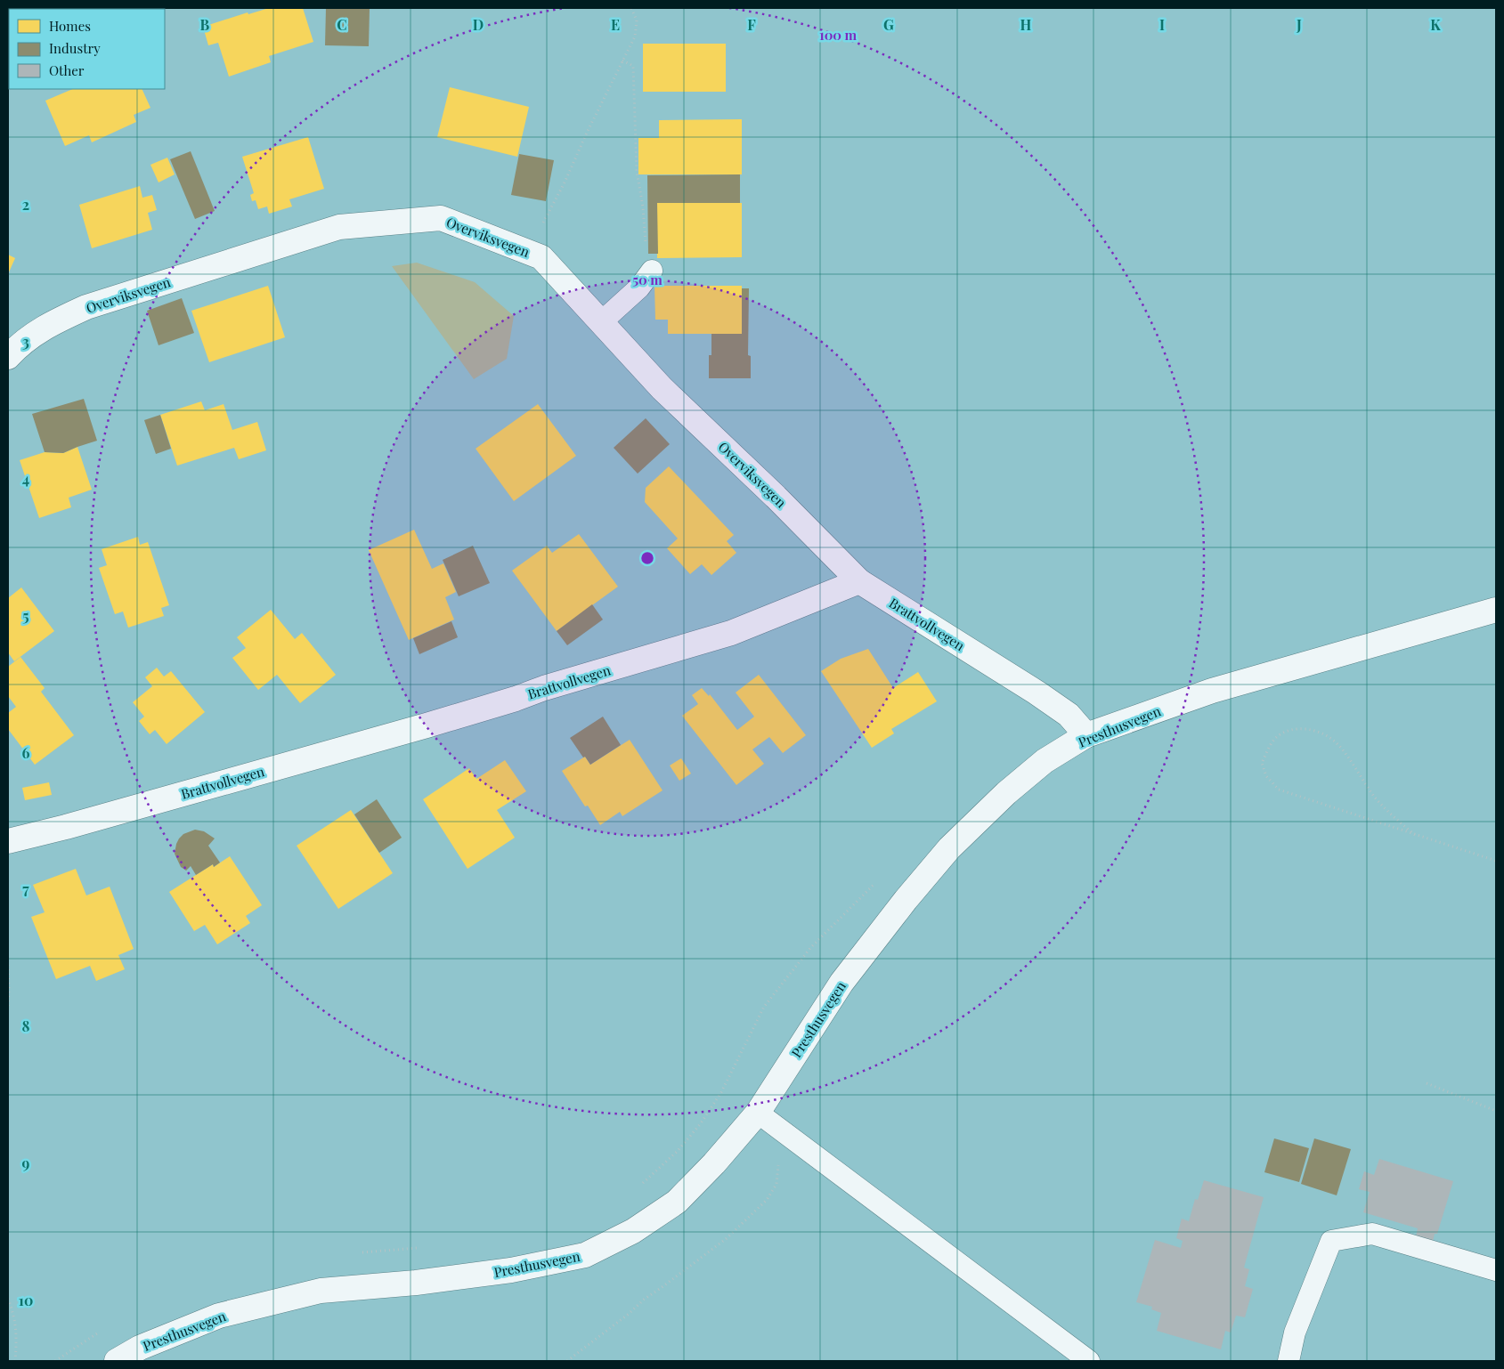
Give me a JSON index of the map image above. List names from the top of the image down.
{
  "streets": {
    "street": ["Overviksvegen", "Brattvollvegen", "Presthusvegen"]
  },
  "crossings": [
    ["Overviksvegen", "Brattvollvegen"],
    ["Brattvollvegen", "Presthusvegen"]
  ],
  "legend": ["Homes", "Industry", "Other"],
  "grid": {
    "columns": [
      "B",
      "C",
      "D",
      "E",
      "F",
      "G",
      "H",
      "I",
      "J",
      "K"
    ],
    "rows": [
      "2",
      "3",
      "4",
      "5",
      "6",
      "7",
      "8",
      "9",
      "10"
    ]
  },
  "rings": ["100 m", "50 m"]
}
